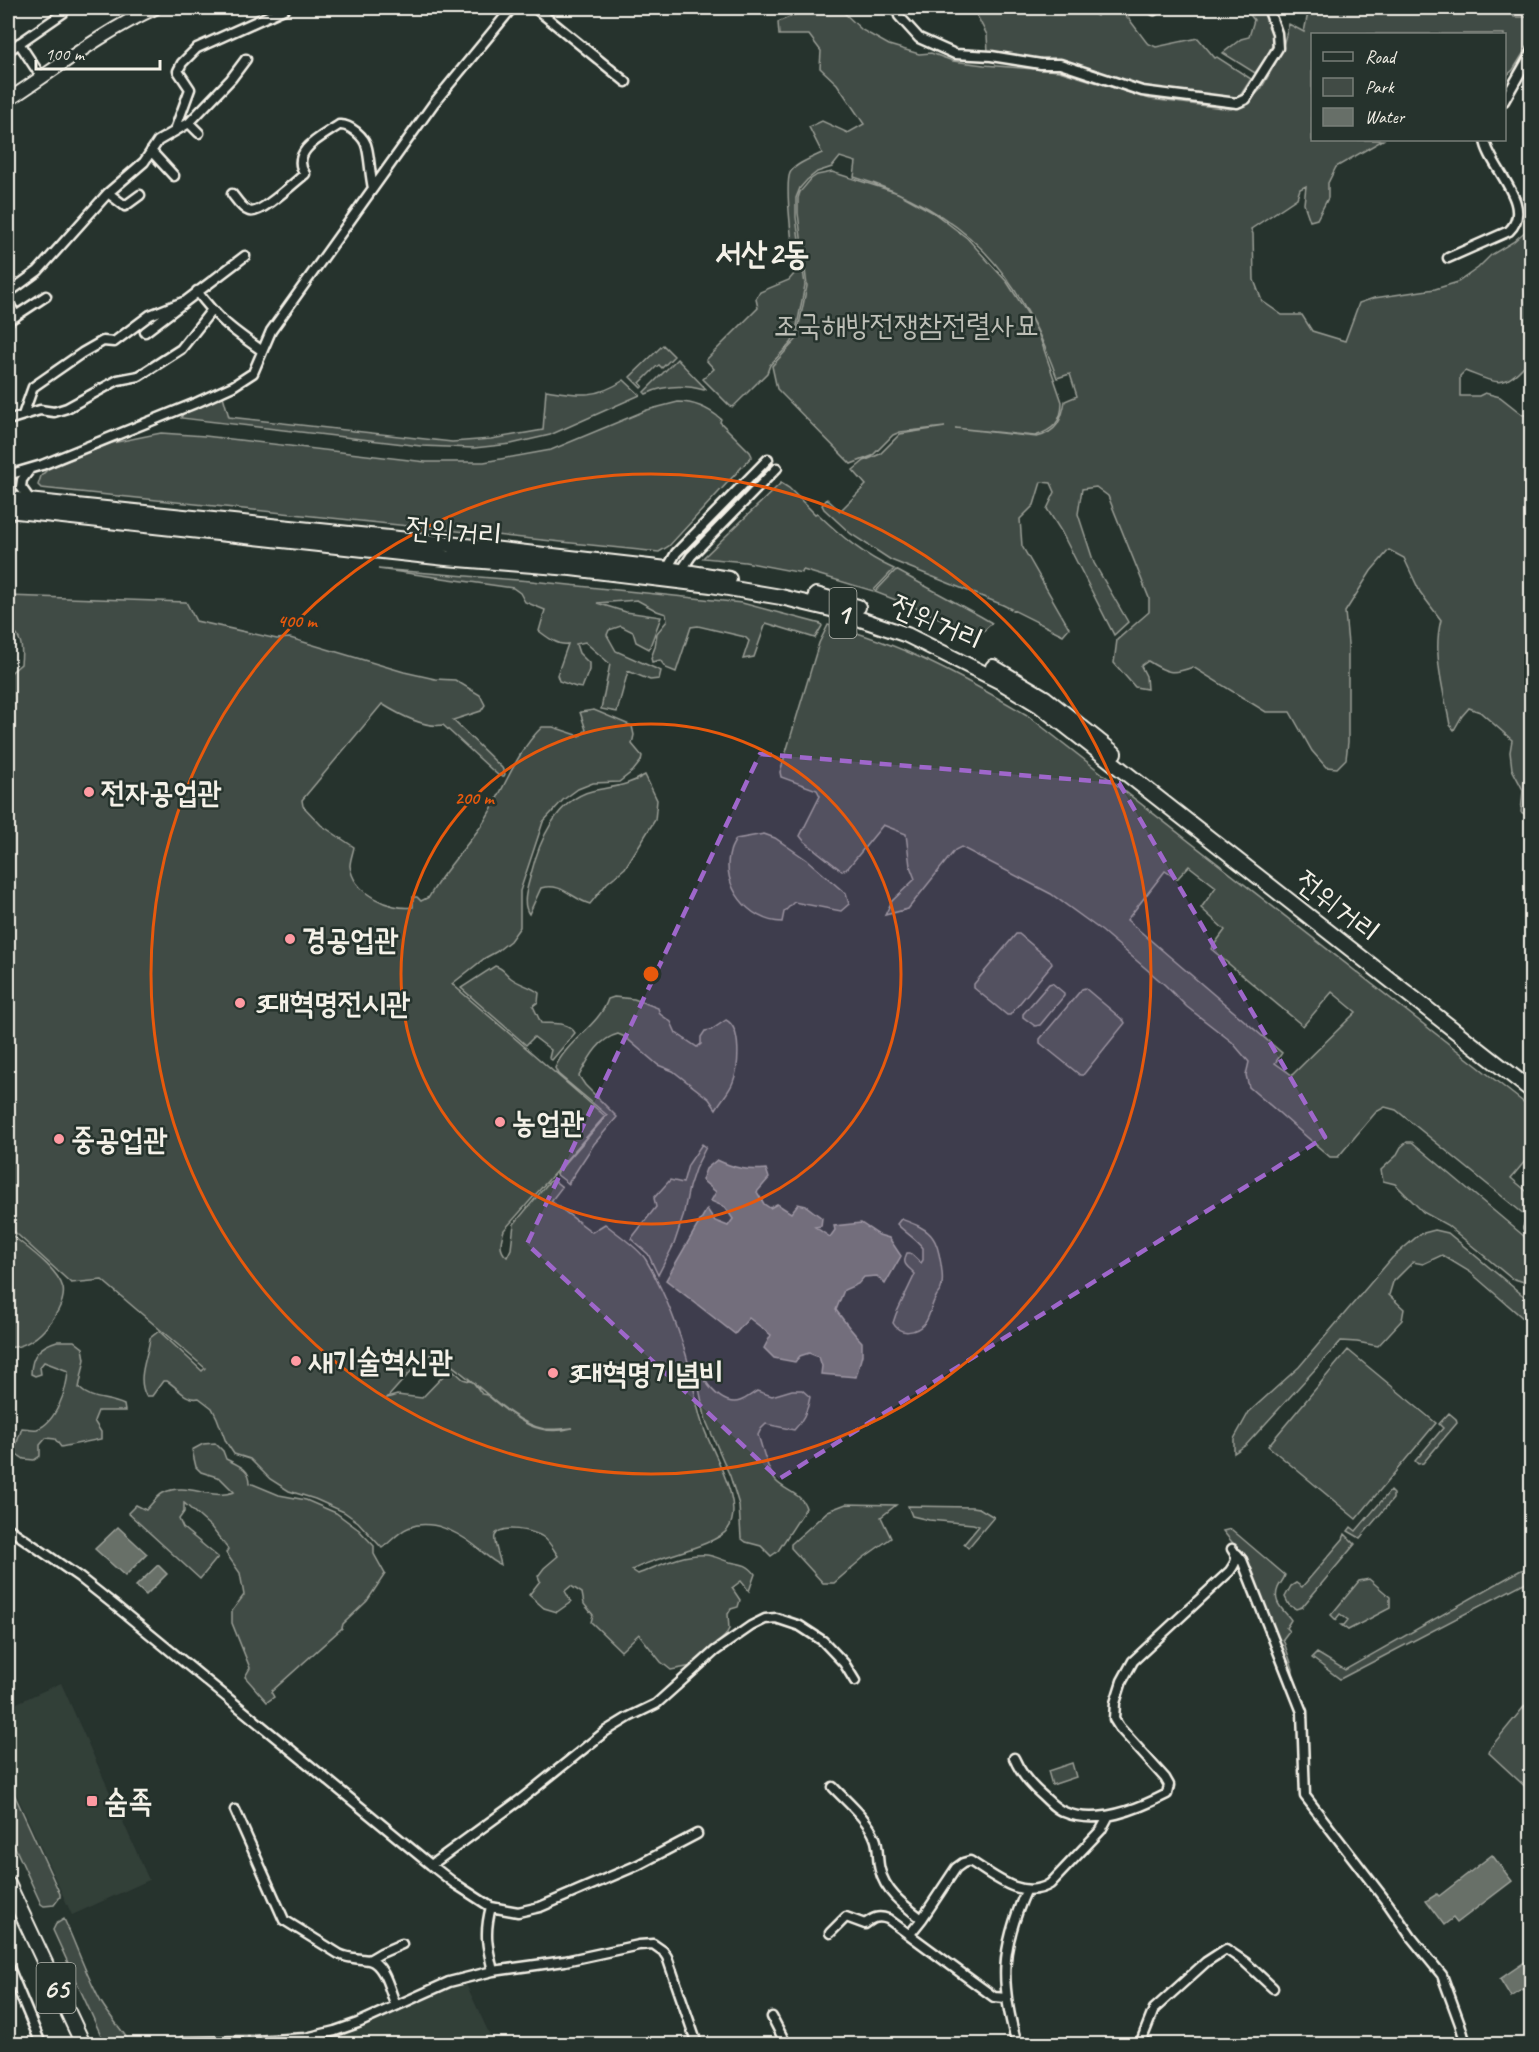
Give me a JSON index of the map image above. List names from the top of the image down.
{
  "streets": {
    "main road": ["전위거리", "1", "65"]
  },
  "districts": ["서산2동"],
  "parks": ["조국해방전쟁참전렬사묘"],
  "places": {
    "other": [
      "전자공업관",
      "경공업관",
      "3대혁명전시관",
      "농업관",
      "중공업관",
      "새기술혁신관",
      "3대혁명기념비"
    ],
    "transit": ["숨족"]
  },
  "legend": ["Road", "Park", "Water"],
  "scale_bar": "100 m",
  "rings": ["400 m", "200 m"]
}
